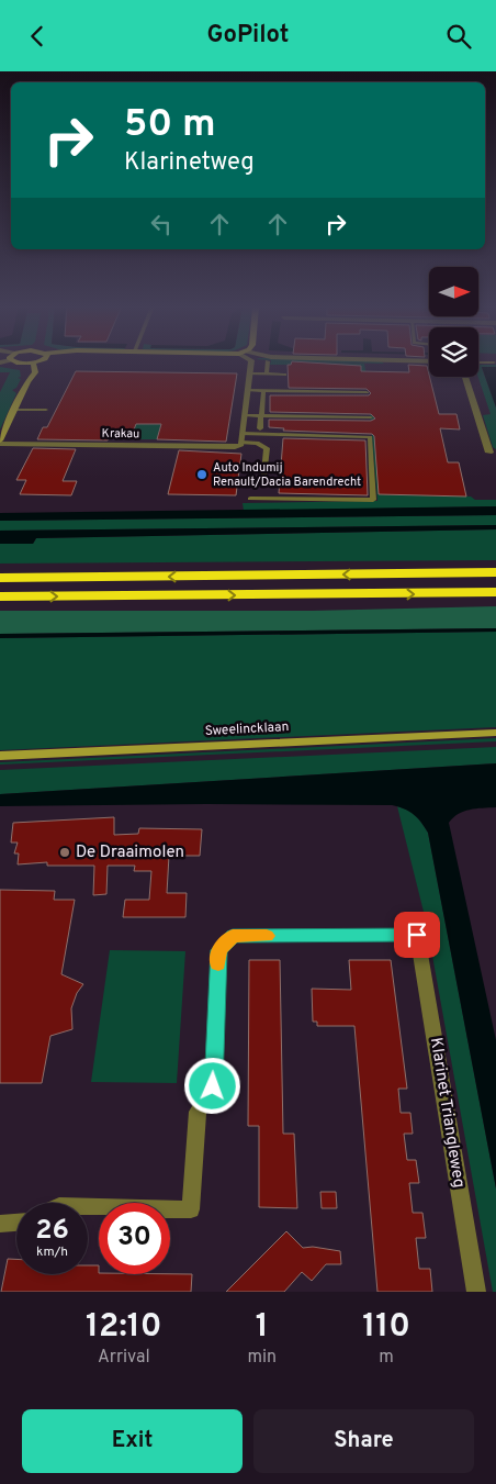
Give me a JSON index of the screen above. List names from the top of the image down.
{
  "streets": {
    "street": ["Krakau", "Sweelincklaan", "Klarinet Triangleweg"]
  },
  "places": ["Auto Indumij Renault/Dacia Barendrecht", "De Draaimolen"],
  "north": "right",
  "page": {
    "header": "GoPilot",
    "turn": ["50 m", "Klarinetweg"],
    "speed": "26 km/h",
    "limit": "30",
    "eta": [
      "12:10",
      "Arrival",
      "1",
      "min",
      "110",
      "m"
    ],
    "buttons": ["Exit", "Share"]
  }
}
